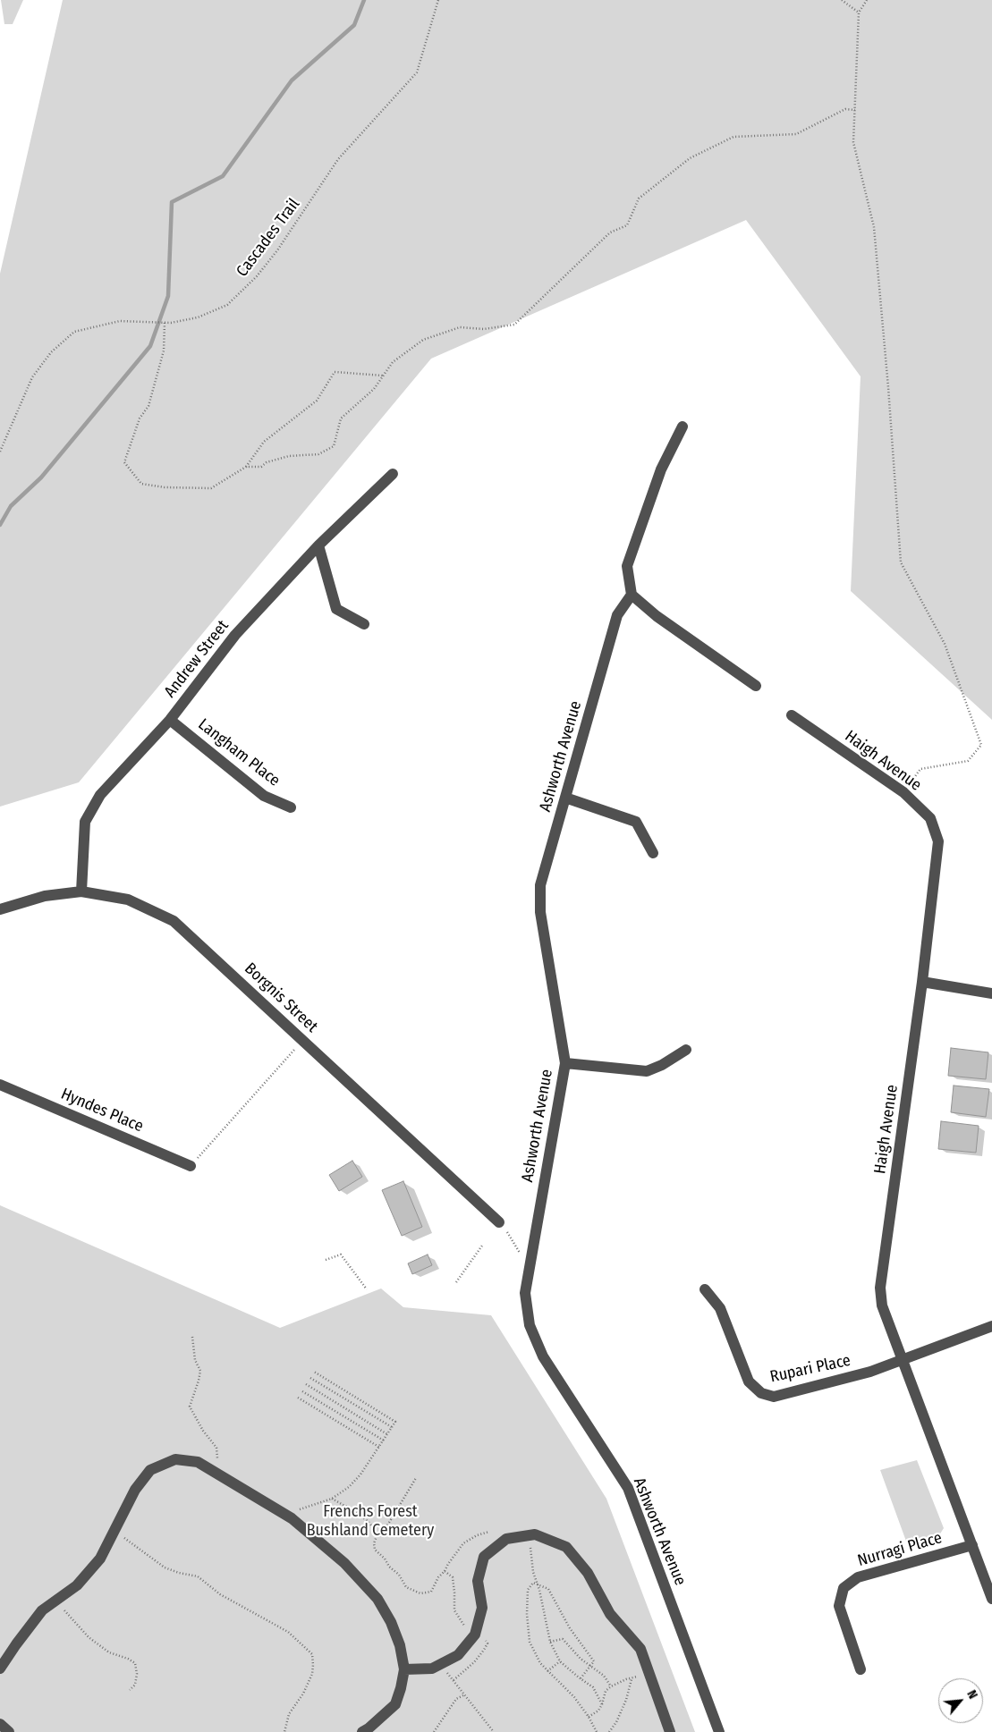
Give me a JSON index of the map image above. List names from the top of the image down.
{
  "streets": {
    "street": [
      "Andrew Street",
      "Langham Place",
      "Ashworth Avenue",
      "Haigh Avenue",
      "Borgnis Street",
      "Hyndes Place",
      "Rupari Place",
      "Nurragi Place"
    ],
    "path": ["Cascades Trail"]
  },
  "crossings": [
    ["Andrew Street", "Langham Place"],
    ["Andrew Street", "Borgnis Street"],
    ["Haigh Avenue", "Rupari Place"],
    ["Haigh Avenue", "Nurragi Place"]
  ],
  "parks": ["Frenchs Forest Bushland Cemetery"],
  "north": "top right"
}
